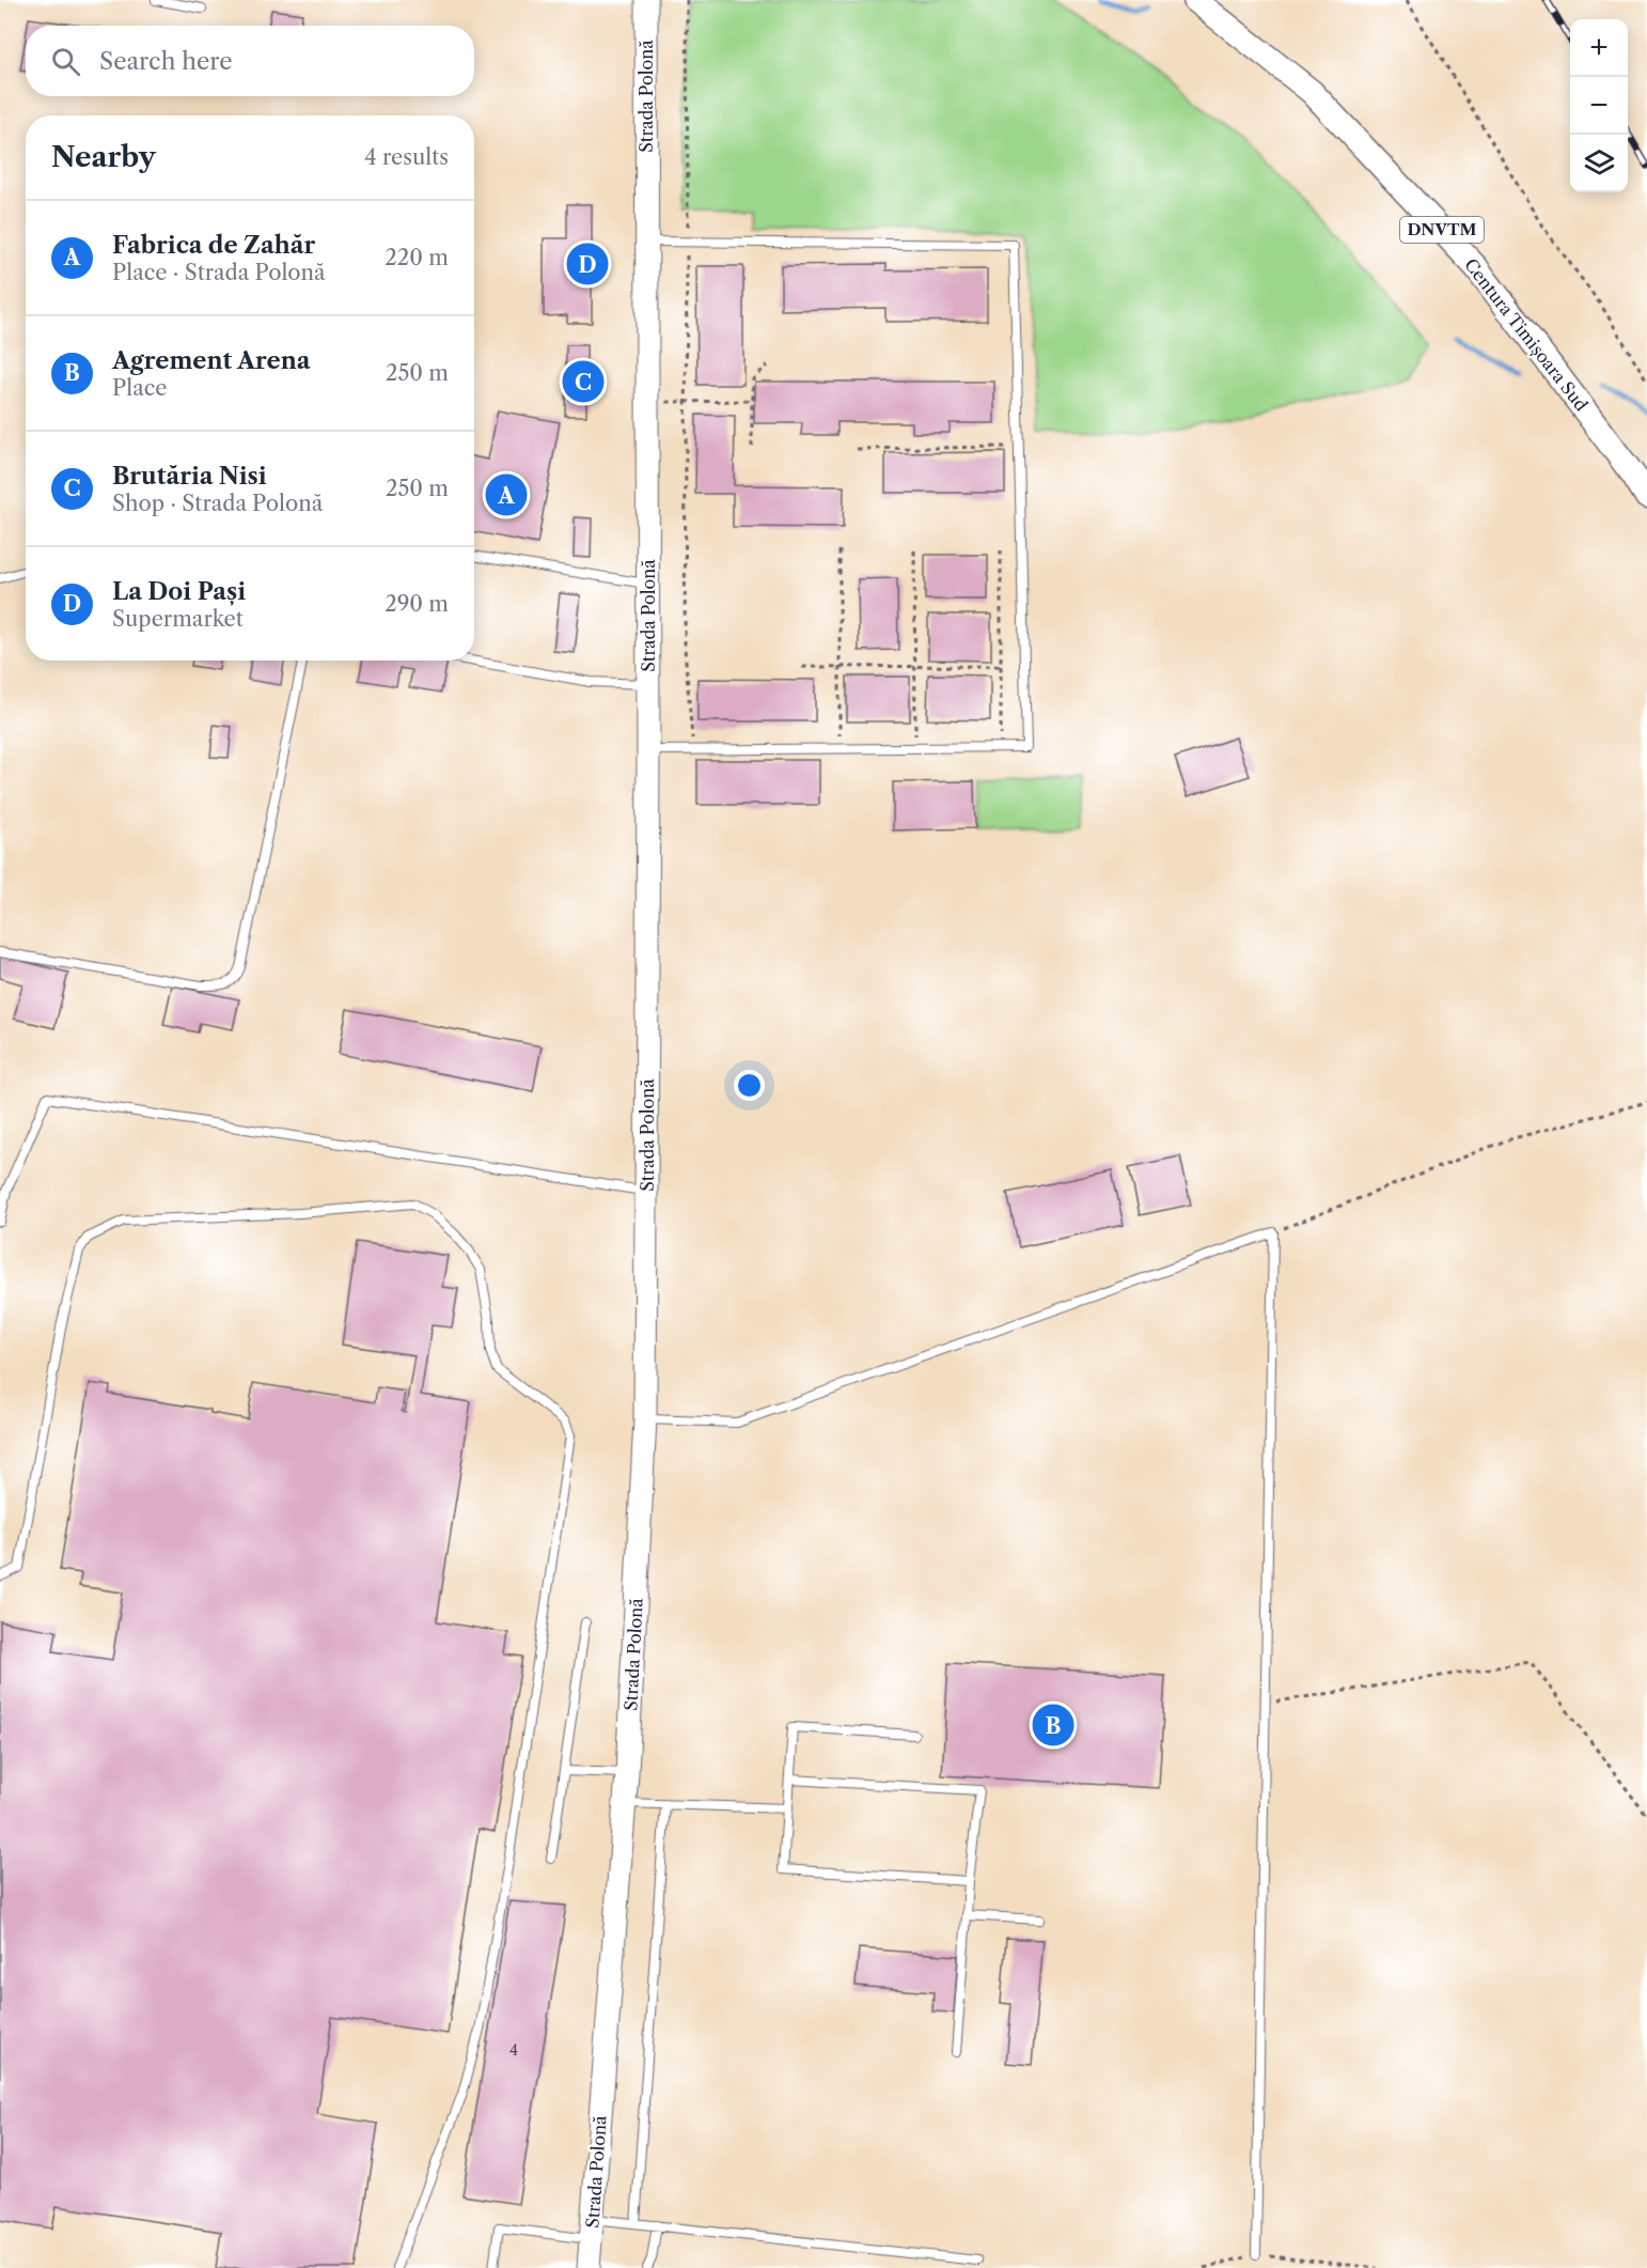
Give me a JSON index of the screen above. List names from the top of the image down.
{
  "streets": {
    "main road": ["Strada Polonă", "DNVTM", "Centura Timișoara Sud"]
  },
  "house_numbers": ["4"],
  "page": {
    "map_buttons": ["+", "−"],
    "search": "Search here",
    "heading": ["Nearby", "4 results"],
    "list": [
      {
        "mark": "A",
        "name": "Fabrica de Zahăr",
        "note": "Place · Strada Polonă",
        "value": "220 m"
      },
      {
        "mark": "B",
        "name": "Agrement Arena",
        "note": "Place",
        "value": "250 m"
      },
      {
        "mark": "C",
        "name": "Brutăria Nisi",
        "note": "Shop · Strada Polonă",
        "value": "250 m"
      },
      {
        "mark": "D",
        "name": "La Doi Pași",
        "note": "Supermarket",
        "value": "290 m"
      }
    ],
    "pins": [
      "D",
      "C",
      "A",
      "B"
    ]
  }
}
